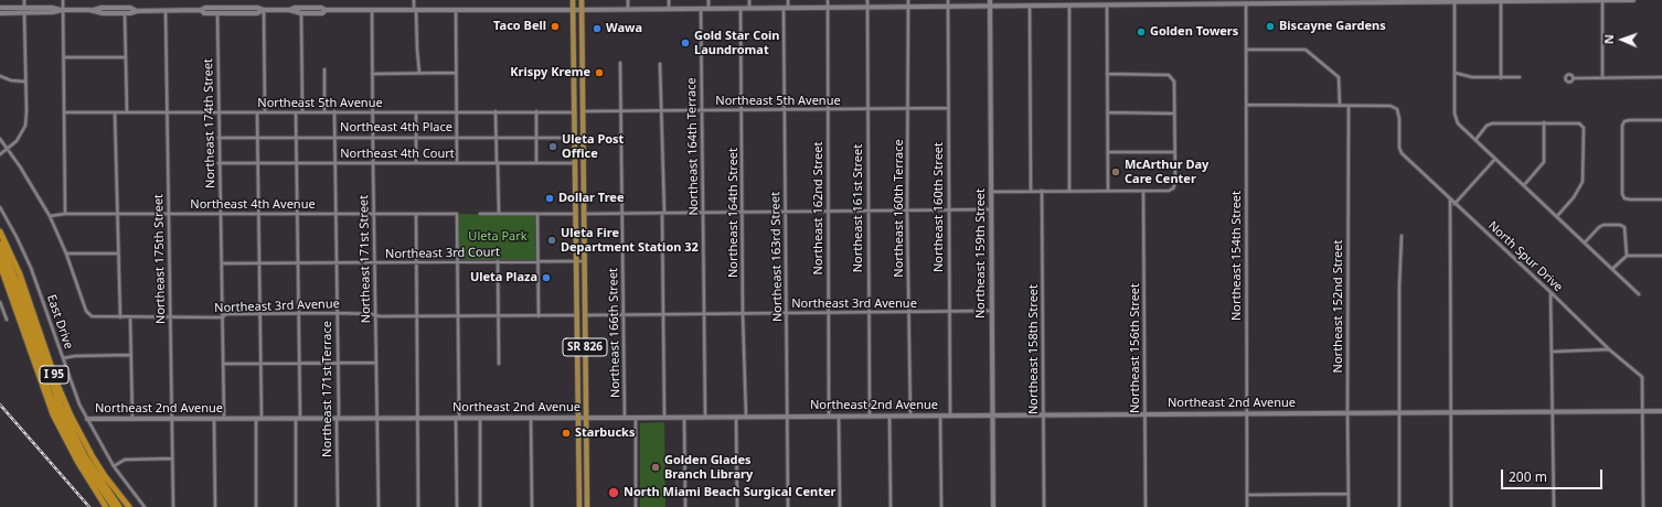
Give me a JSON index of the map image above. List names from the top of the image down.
{
  "streets": {
    "highway": ["I 95"],
    "main road": ["SR 826"],
    "street": [
      "Northeast 5th Avenue",
      "Northeast 174th Street",
      "Northeast 4th Place",
      "Northeast 164th Terrace",
      "Northeast 4th Court",
      "Northeast 4th Avenue",
      "Northeast 160th Street",
      "Northeast 162nd Street",
      "Northeast 161st Street",
      "Northeast 160th Terrace",
      "Northeast 164th Street",
      "Northeast 3rd Court",
      "Northeast 159th Street",
      "Northeast 154th Street",
      "Northeast 163rd Street",
      "North Spur Drive",
      "Northeast 175th Street",
      "Northeast 171st Street",
      "Northeast 3rd Avenue",
      "Northeast 152nd Street",
      "East Drive",
      "Northeast 166th Street",
      "Northeast 156th Street",
      "Northeast 158th Street",
      "Northeast 171st Terrace",
      "Northeast 2nd Avenue"
    ]
  },
  "crossings": [
    ["Northeast 5th Avenue", "Northeast 174th Street"],
    ["Northeast 5th Avenue", "Northeast 164th Terrace"],
    ["Northeast 5th Avenue", "Northeast 160th Street"],
    ["Northeast 5th Avenue", "Northeast 162nd Street"],
    ["Northeast 5th Avenue", "Northeast 161st Street"],
    ["Northeast 5th Avenue", "Northeast 160th Terrace"],
    ["Northeast 5th Avenue", "Northeast 164th Street"],
    ["Northeast 5th Avenue", "Northeast 163rd Street"],
    ["Northeast 5th Avenue", "Northeast 175th Street"],
    ["Northeast 5th Avenue", "Northeast 171st Street"],
    ["Northeast 5th Avenue", "Northeast 166th Street"],
    ["Northeast 5th Avenue", "SR 826"],
    ["Northeast 5th Avenue", "Northeast 171st Terrace"],
    ["Northeast 174th Street", "Northeast 4th Place"],
    ["Northeast 174th Street", "Northeast 4th Court"],
    ["Northeast 174th Street", "Northeast 4th Avenue"],
    ["Northeast 174th Street", "Northeast 3rd Court"],
    ["Northeast 174th Street", "Northeast 3rd Avenue"],
    ["Northeast 174th Street", "Northeast 2nd Avenue"],
    ["Northeast 4th Place", "Northeast 171st Street"],
    ["Northeast 4th Place", "SR 826"],
    ["Northeast 4th Place", "Northeast 171st Terrace"],
    ["Northeast 164th Terrace", "Northeast 3rd Avenue"],
    ["Northeast 164th Terrace", "Northeast 2nd Avenue"],
    ["Northeast 4th Court", "Northeast 171st Street"],
    ["Northeast 4th Court", "SR 826"],
    ["Northeast 4th Court", "Northeast 171st Terrace"],
    ["Northeast 4th Avenue", "Northeast 3rd Court"],
    ["Northeast 4th Avenue", "Northeast 175th Street"],
    ["Northeast 4th Avenue", "Northeast 171st Street"],
    ["Northeast 4th Avenue", "Northeast 171st Terrace"],
    ["Northeast 160th Street", "Northeast 3rd Avenue"],
    ["Northeast 160th Street", "Northeast 2nd Avenue"],
    ["Northeast 162nd Street", "Northeast 3rd Avenue"],
    ["Northeast 162nd Street", "Northeast 2nd Avenue"],
    ["Northeast 161st Street", "Northeast 3rd Avenue"],
    ["Northeast 161st Street", "Northeast 2nd Avenue"],
    ["Northeast 160th Terrace", "Northeast 3rd Avenue"],
    ["Northeast 160th Terrace", "Northeast 2nd Avenue"],
    ["Northeast 164th Street", "Northeast 3rd Avenue"],
    ["Northeast 164th Street", "Northeast 2nd Avenue"],
    ["Northeast 3rd Court", "Northeast 171st Street"],
    ["Northeast 3rd Court", "SR 826"],
    ["Northeast 3rd Court", "Northeast 171st Terrace"],
    ["Northeast 159th Street", "Northeast 3rd Avenue"],
    ["Northeast 159th Street", "Northeast 2nd Avenue"],
    ["Northeast 154th Street", "Northeast 2nd Avenue"],
    ["Northeast 163rd Street", "Northeast 3rd Avenue"],
    ["Northeast 163rd Street", "Northeast 2nd Avenue"],
    ["North Spur Drive", "Northeast 152nd Street"],
    ["North Spur Drive", "Northeast 2nd Avenue"],
    ["Northeast 175th Street", "Northeast 3rd Avenue"],
    ["Northeast 175th Street", "Northeast 2nd Avenue"],
    ["Northeast 171st Street", "Northeast 3rd Avenue"],
    ["Northeast 171st Street", "Northeast 2nd Avenue"],
    ["Northeast 3rd Avenue", "Northeast 166th Street"],
    ["Northeast 3rd Avenue", "SR 826"],
    ["Northeast 3rd Avenue", "Northeast 171st Terrace"],
    ["Northeast 152nd Street", "Northeast 2nd Avenue"],
    ["East Drive", "Northeast 2nd Avenue"],
    ["Northeast 166th Street", "Northeast 2nd Avenue"],
    ["SR 826", "Northeast 2nd Avenue"],
    ["Northeast 156th Street", "Northeast 2nd Avenue"],
    ["Northeast 158th Street", "Northeast 2nd Avenue"],
    ["Northeast 171st Terrace", "Northeast 2nd Avenue"]
  ],
  "parks": ["Uleta Park"],
  "places": [
    "Taco Bell",
    "Biscayne Gardens",
    "Wawa",
    "Golden Towers",
    "Gold Star Coin Laundromat",
    "Krispy Kreme",
    "Uleta Post Office",
    "McArthur Day Care Center",
    "Dollar Tree",
    "Uleta Fire Department Station 32",
    "Uleta Plaza",
    "Starbucks",
    "Golden Glades Branch Library",
    "North Miami Beach Surgical Center"
  ],
  "scale_bar": "200 m",
  "north": "left"
}
